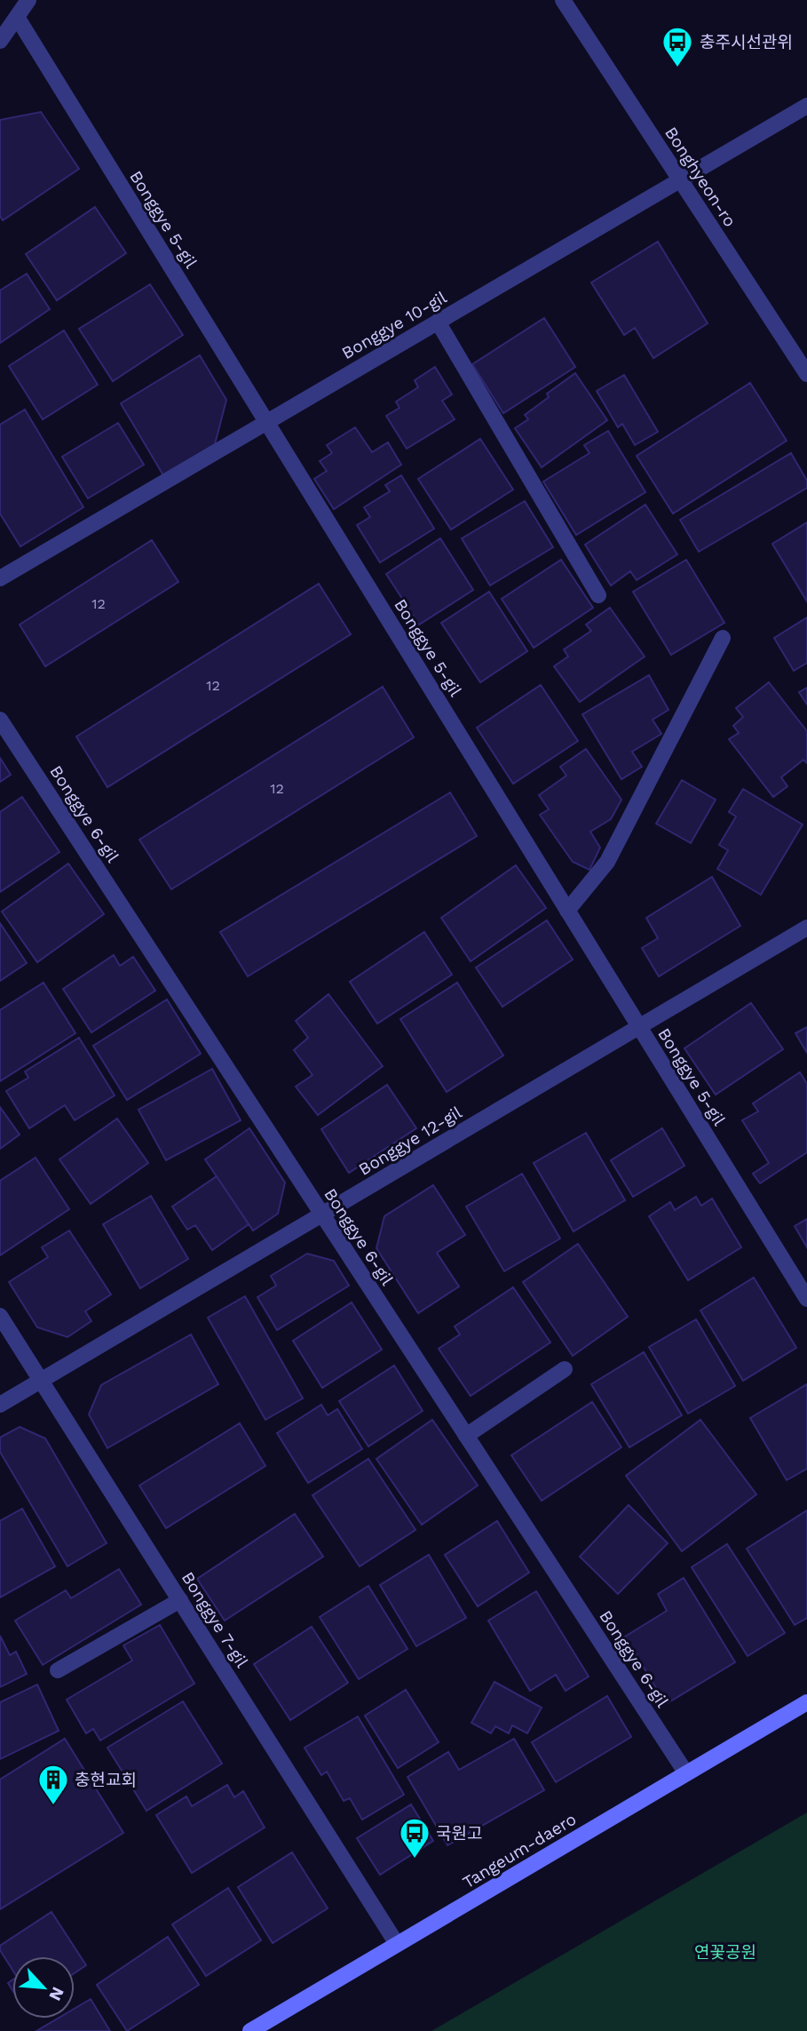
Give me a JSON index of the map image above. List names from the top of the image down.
{
  "streets": {
    "main road": ["Tangeum-daero"],
    "street": [
      "Bonghyeon-ro",
      "Bonggye 5-gil",
      "Bonggye 10-gil",
      "Bonggye 6-gil",
      "Bonggye 12-gil",
      "Bonggye 7-gil"
    ]
  },
  "crossings": [
    ["Bonghyeon-ro", "Bonggye 10-gil"],
    ["Bonggye 5-gil", "Bonggye 10-gil"],
    ["Bonggye 5-gil", "Bonggye 12-gil"],
    ["Bonggye 6-gil", "Bonggye 12-gil"],
    ["Bonggye 6-gil", "Tangeum-daero"],
    ["Bonggye 12-gil", "Bonggye 7-gil"],
    ["Bonggye 7-gil", "Tangeum-daero"]
  ],
  "parks": ["연꽃공원"],
  "places": {
    "bus stop": ["충주시선관위", "국원고"],
    "building": ["충현교회"]
  },
  "house_numbers": ["12", "12", "12"],
  "north": "bottom right"
}
